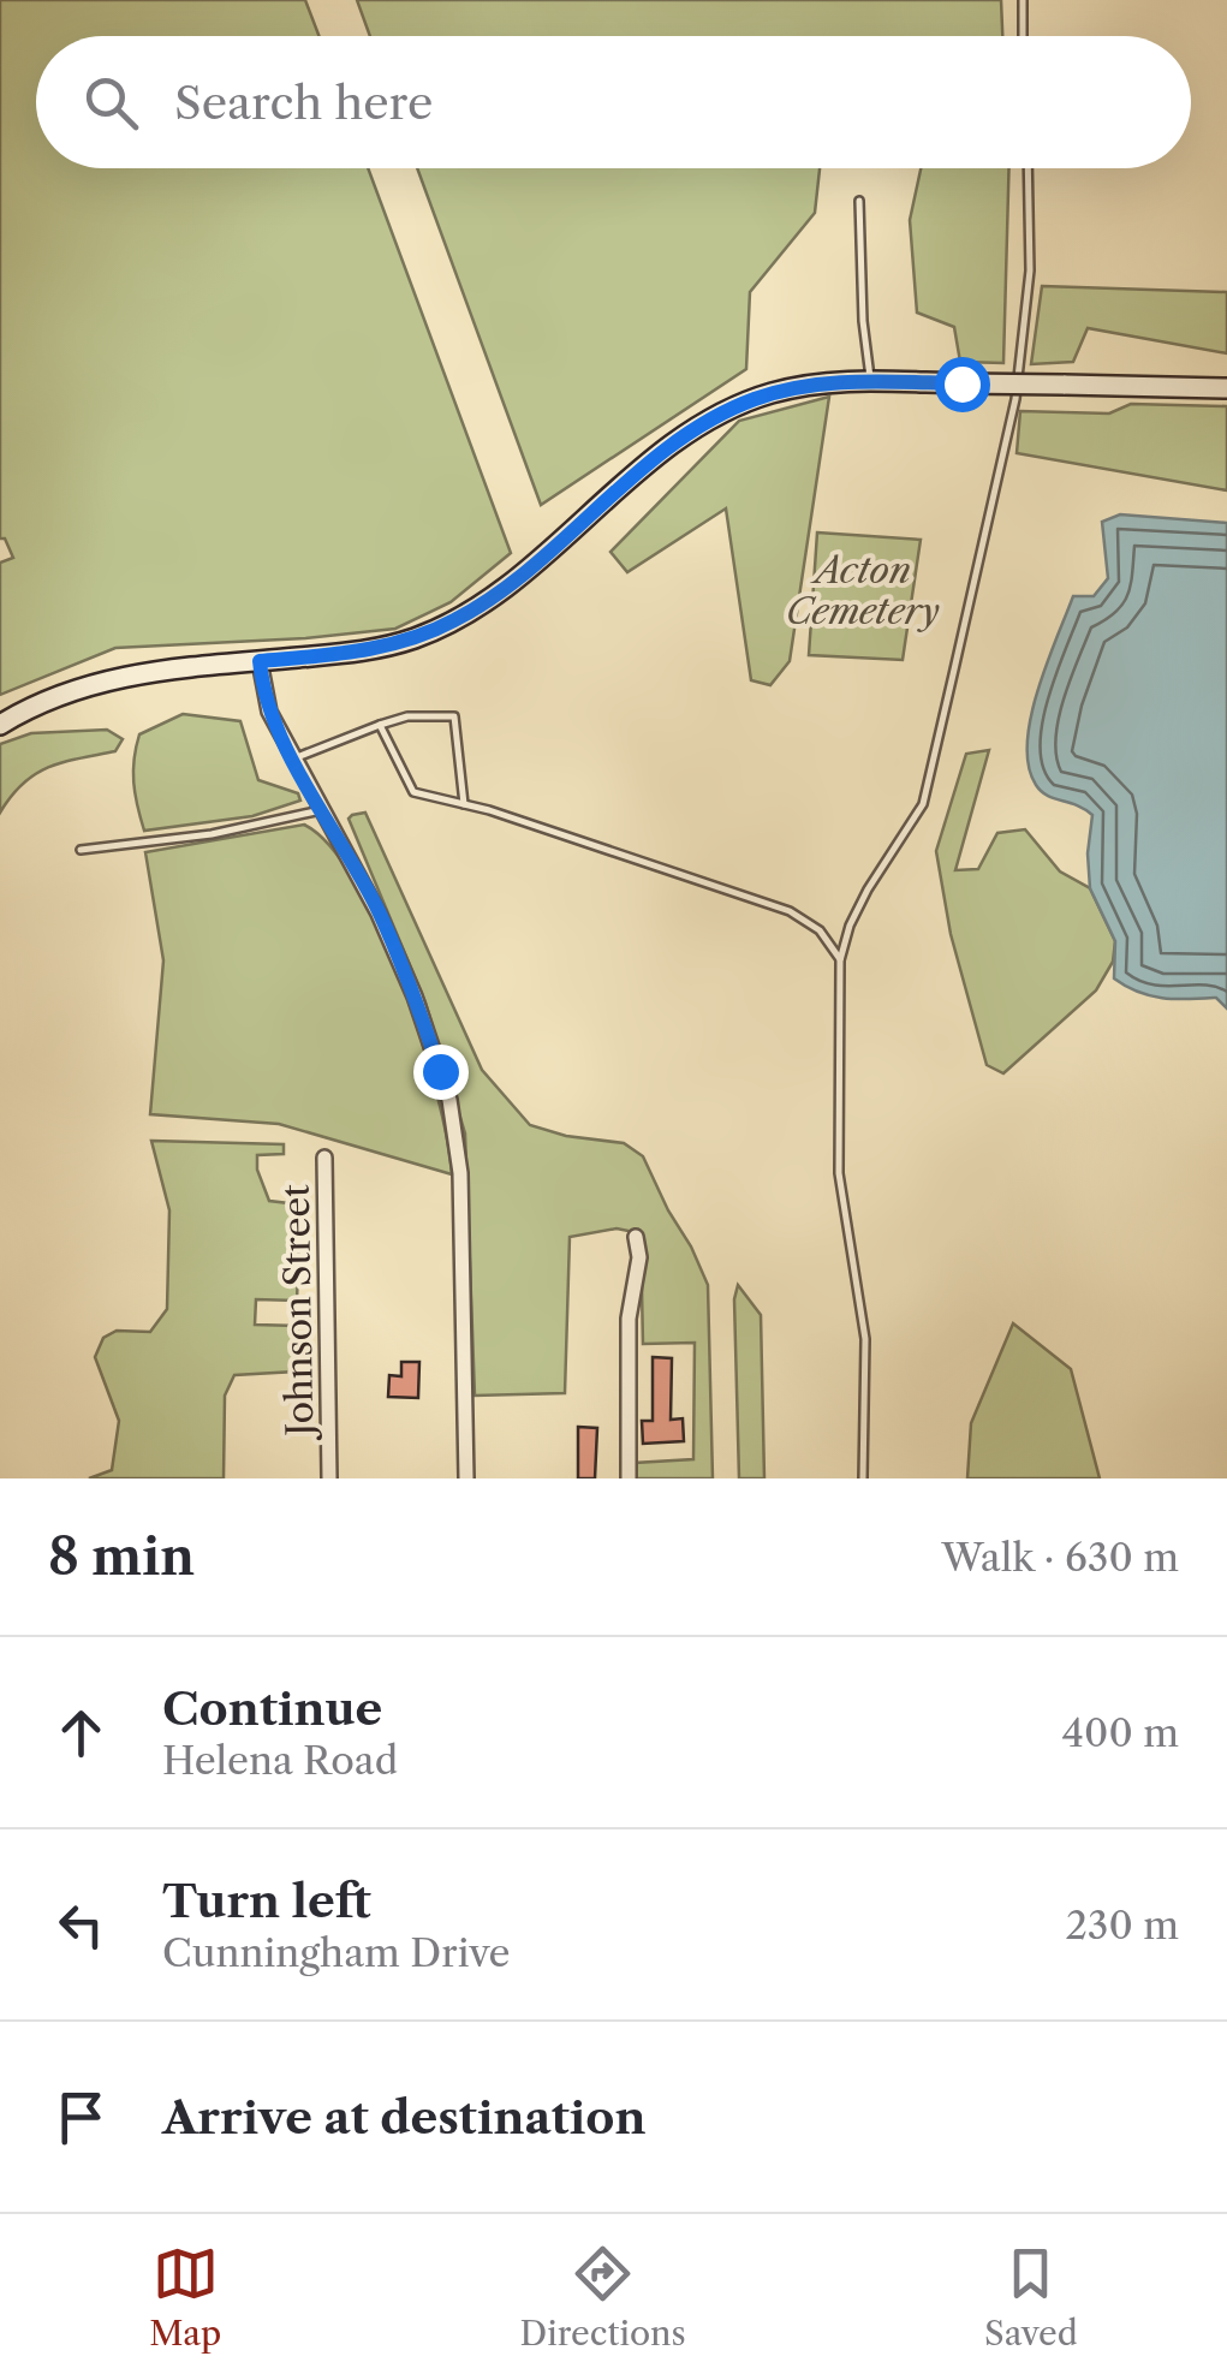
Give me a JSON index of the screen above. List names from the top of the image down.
{
  "streets": {
    "street": ["Johnson Street"]
  },
  "parks": ["Acton Cemetery"],
  "page": {
    "search": "Search here",
    "heading": ["8 min", "Walk · 630 m"],
    "list": [
      ["Continue", "Helena Road", "400 m"],
      ["Turn left", "Cunningham Drive", "230 m"],
      "Arrive at destination"
    ],
    "nav": ["Map", "Directions", "Saved"]
  }
}
